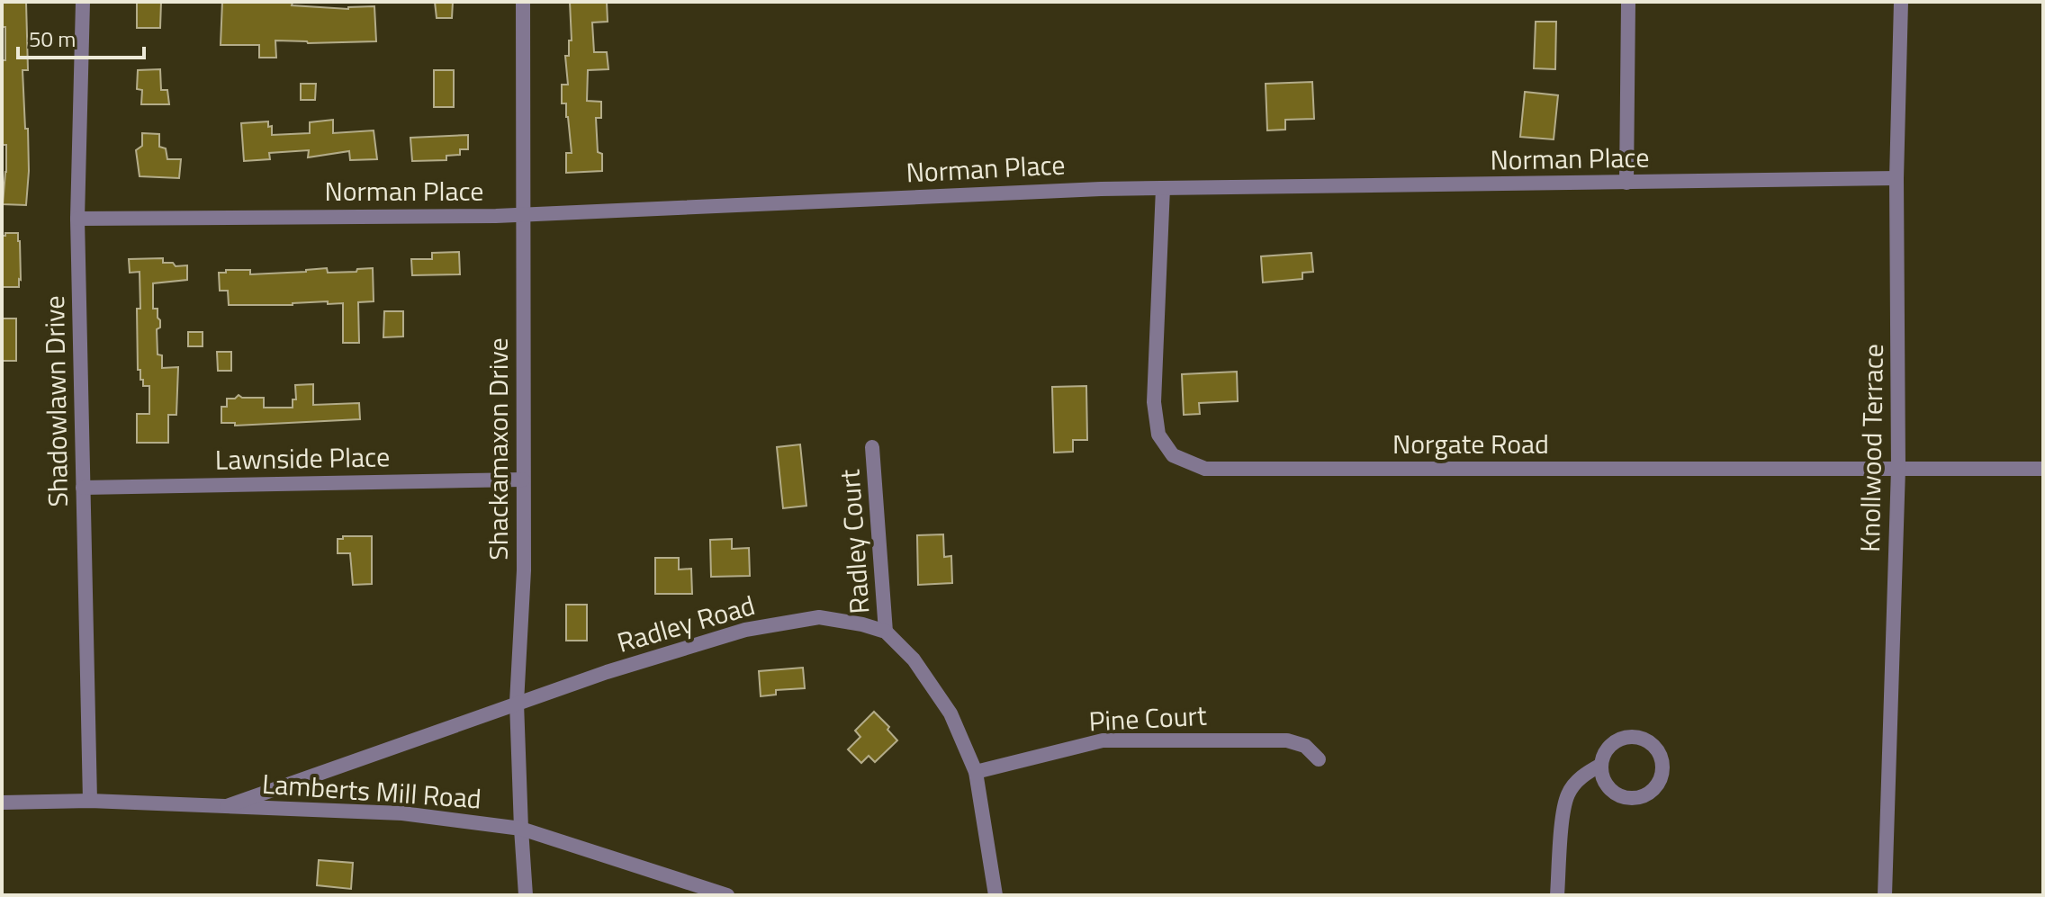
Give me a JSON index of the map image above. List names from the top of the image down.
{
  "streets": {
    "street": [
      "Norman Place",
      "Shadowlawn Drive",
      "Norgate Road",
      "Knollwood Terrace",
      "Shackamaxon Drive",
      "Lawnside Place",
      "Radley Court",
      "Radley Road",
      "Pine Court",
      "Lamberts Mill Road"
    ]
  },
  "crossings": [
    ["Norman Place", "Shadowlawn Drive"],
    ["Norman Place", "Norgate Road"],
    ["Norman Place", "Knollwood Terrace"],
    ["Norman Place", "Shackamaxon Drive"],
    ["Shadowlawn Drive", "Lawnside Place"],
    ["Shadowlawn Drive", "Lamberts Mill Road"],
    ["Norgate Road", "Knollwood Terrace"],
    ["Shackamaxon Drive", "Lawnside Place"],
    ["Shackamaxon Drive", "Radley Road"],
    ["Shackamaxon Drive", "Lamberts Mill Road"],
    ["Radley Court", "Radley Road"],
    ["Radley Road", "Lamberts Mill Road"]
  ],
  "scale_bar": "50 m"
}
